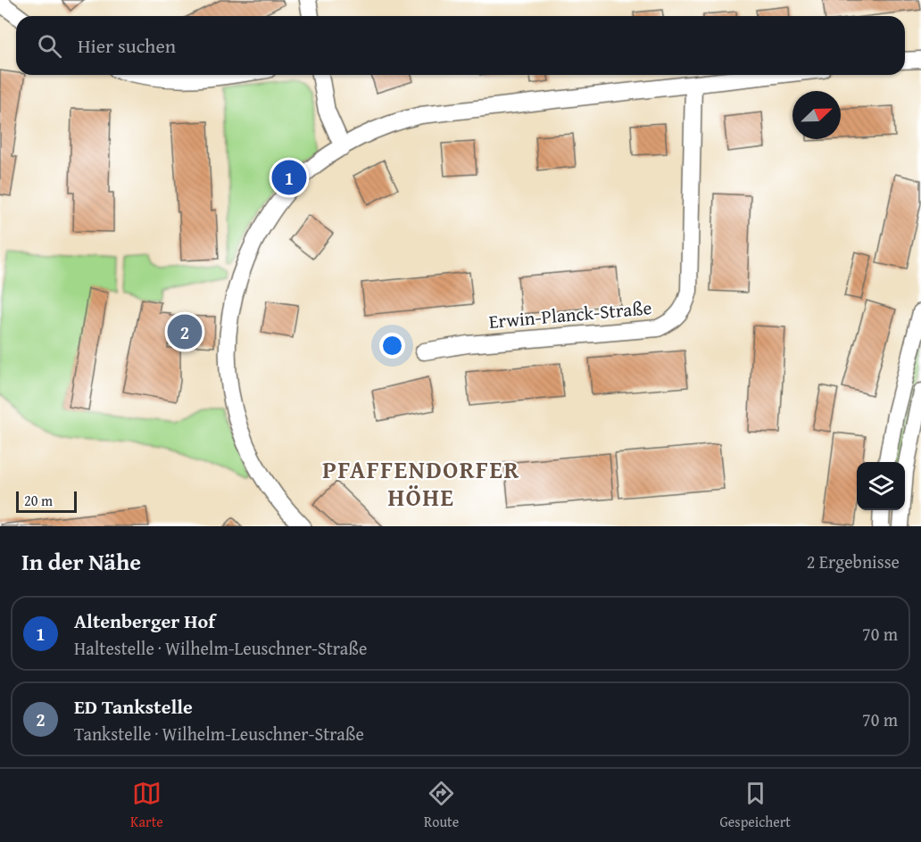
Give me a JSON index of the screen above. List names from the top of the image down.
{
  "streets": {
    "street": ["Erwin-Planck-Straße"]
  },
  "districts": ["PFAFFENDORFER HÖHE"],
  "scale_bar": "20 m",
  "north": "top right",
  "page": {
    "search": "Hier suchen",
    "pins": ["1", "2"],
    "scale": "20 m",
    "heading": ["In der Nähe", "2 Ergebnisse"],
    "list": [
      {
        "mark": "1",
        "name": "Altenberger Hof",
        "note": "Haltestelle · Wilhelm-Leuschner-Straße",
        "value": "70 m"
      },
      {
        "mark": "2",
        "name": "ED Tankstelle",
        "note": "Tankstelle · Wilhelm-Leuschner-Straße",
        "value": "70 m"
      }
    ],
    "nav": ["Karte", "Route", "Gespeichert"]
  }
}
